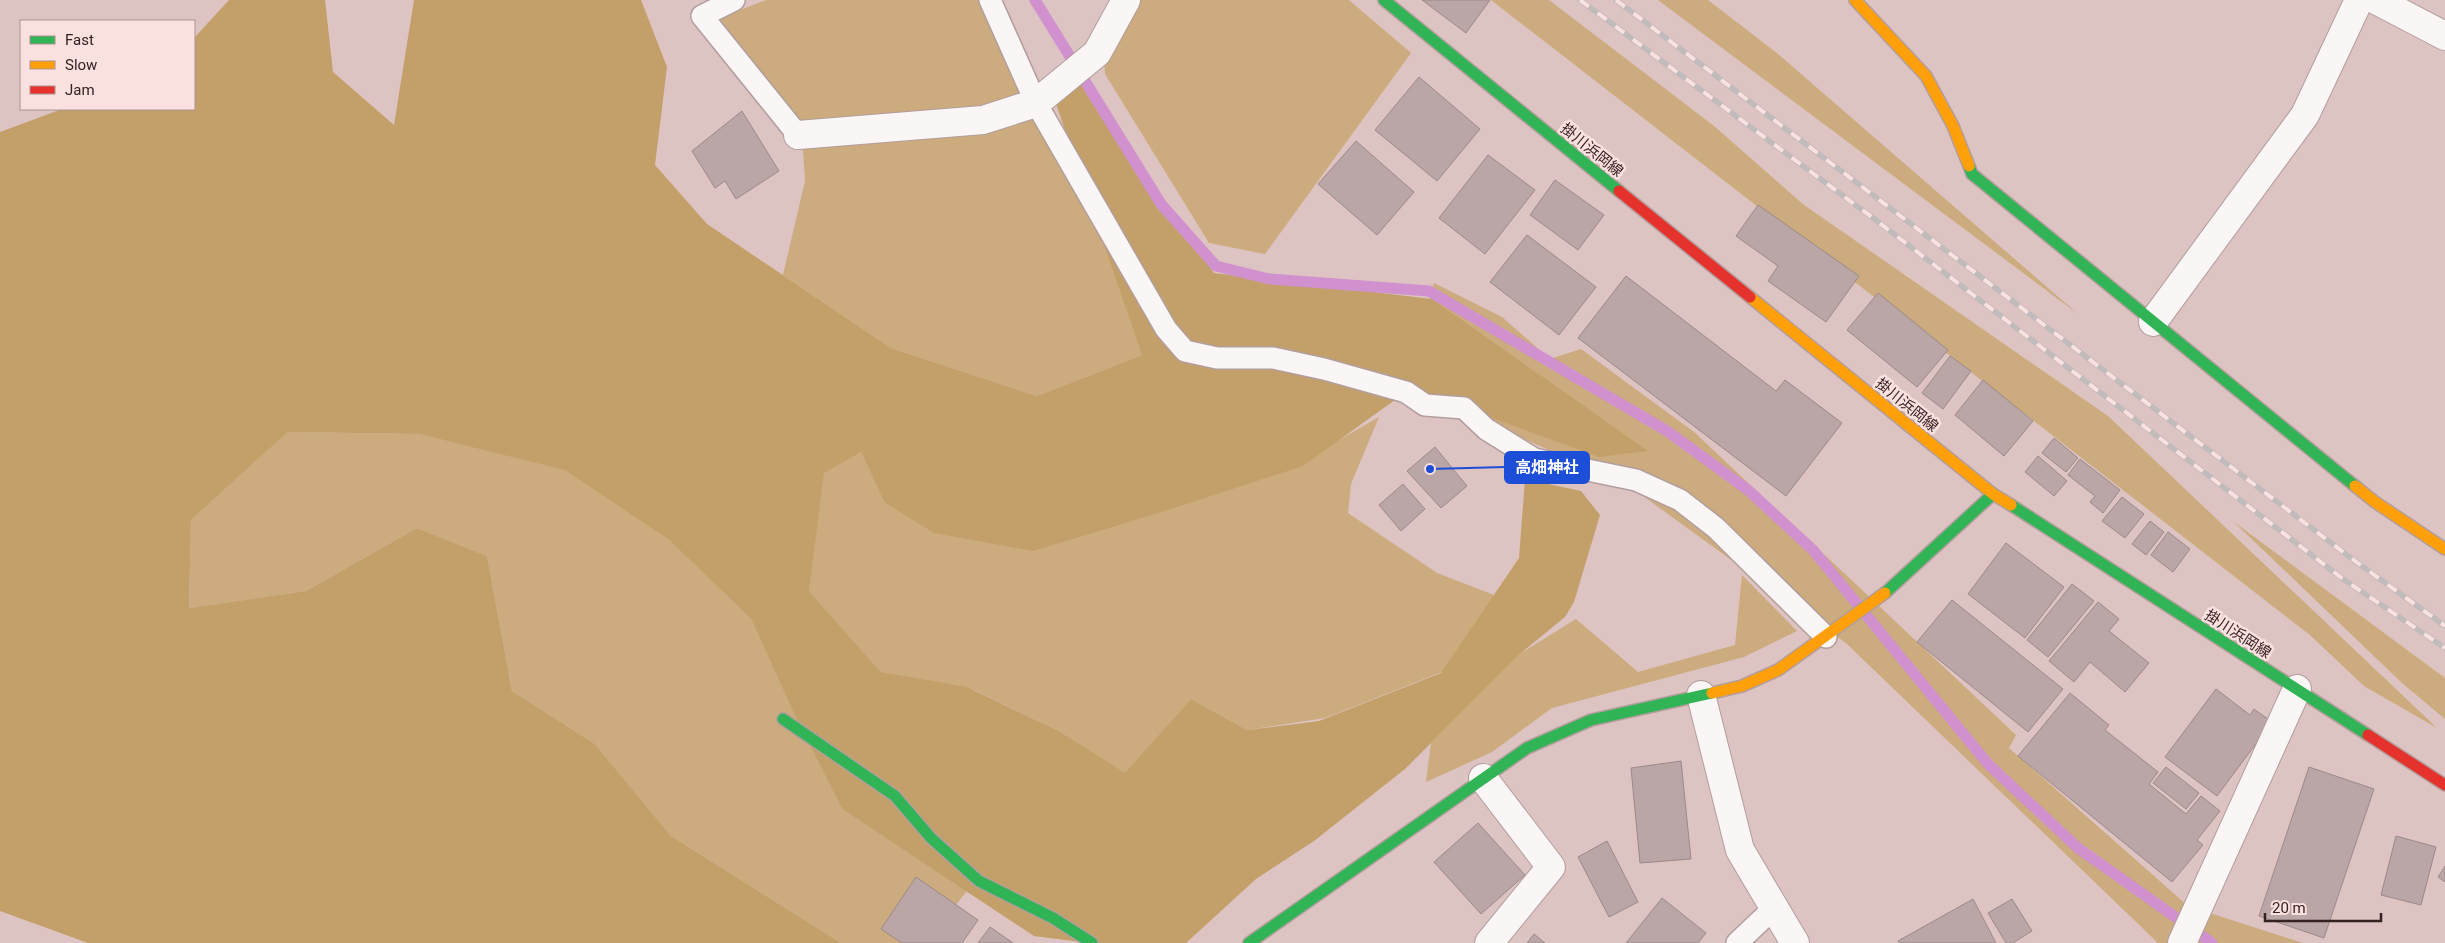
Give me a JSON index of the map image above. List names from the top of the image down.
{
  "streets": {
    "street": ["掛川浜岡線"]
  },
  "places": ["高畑神社"],
  "legend": ["Fast", "Slow", "Jam"],
  "scale_bar": "20 m"
}
